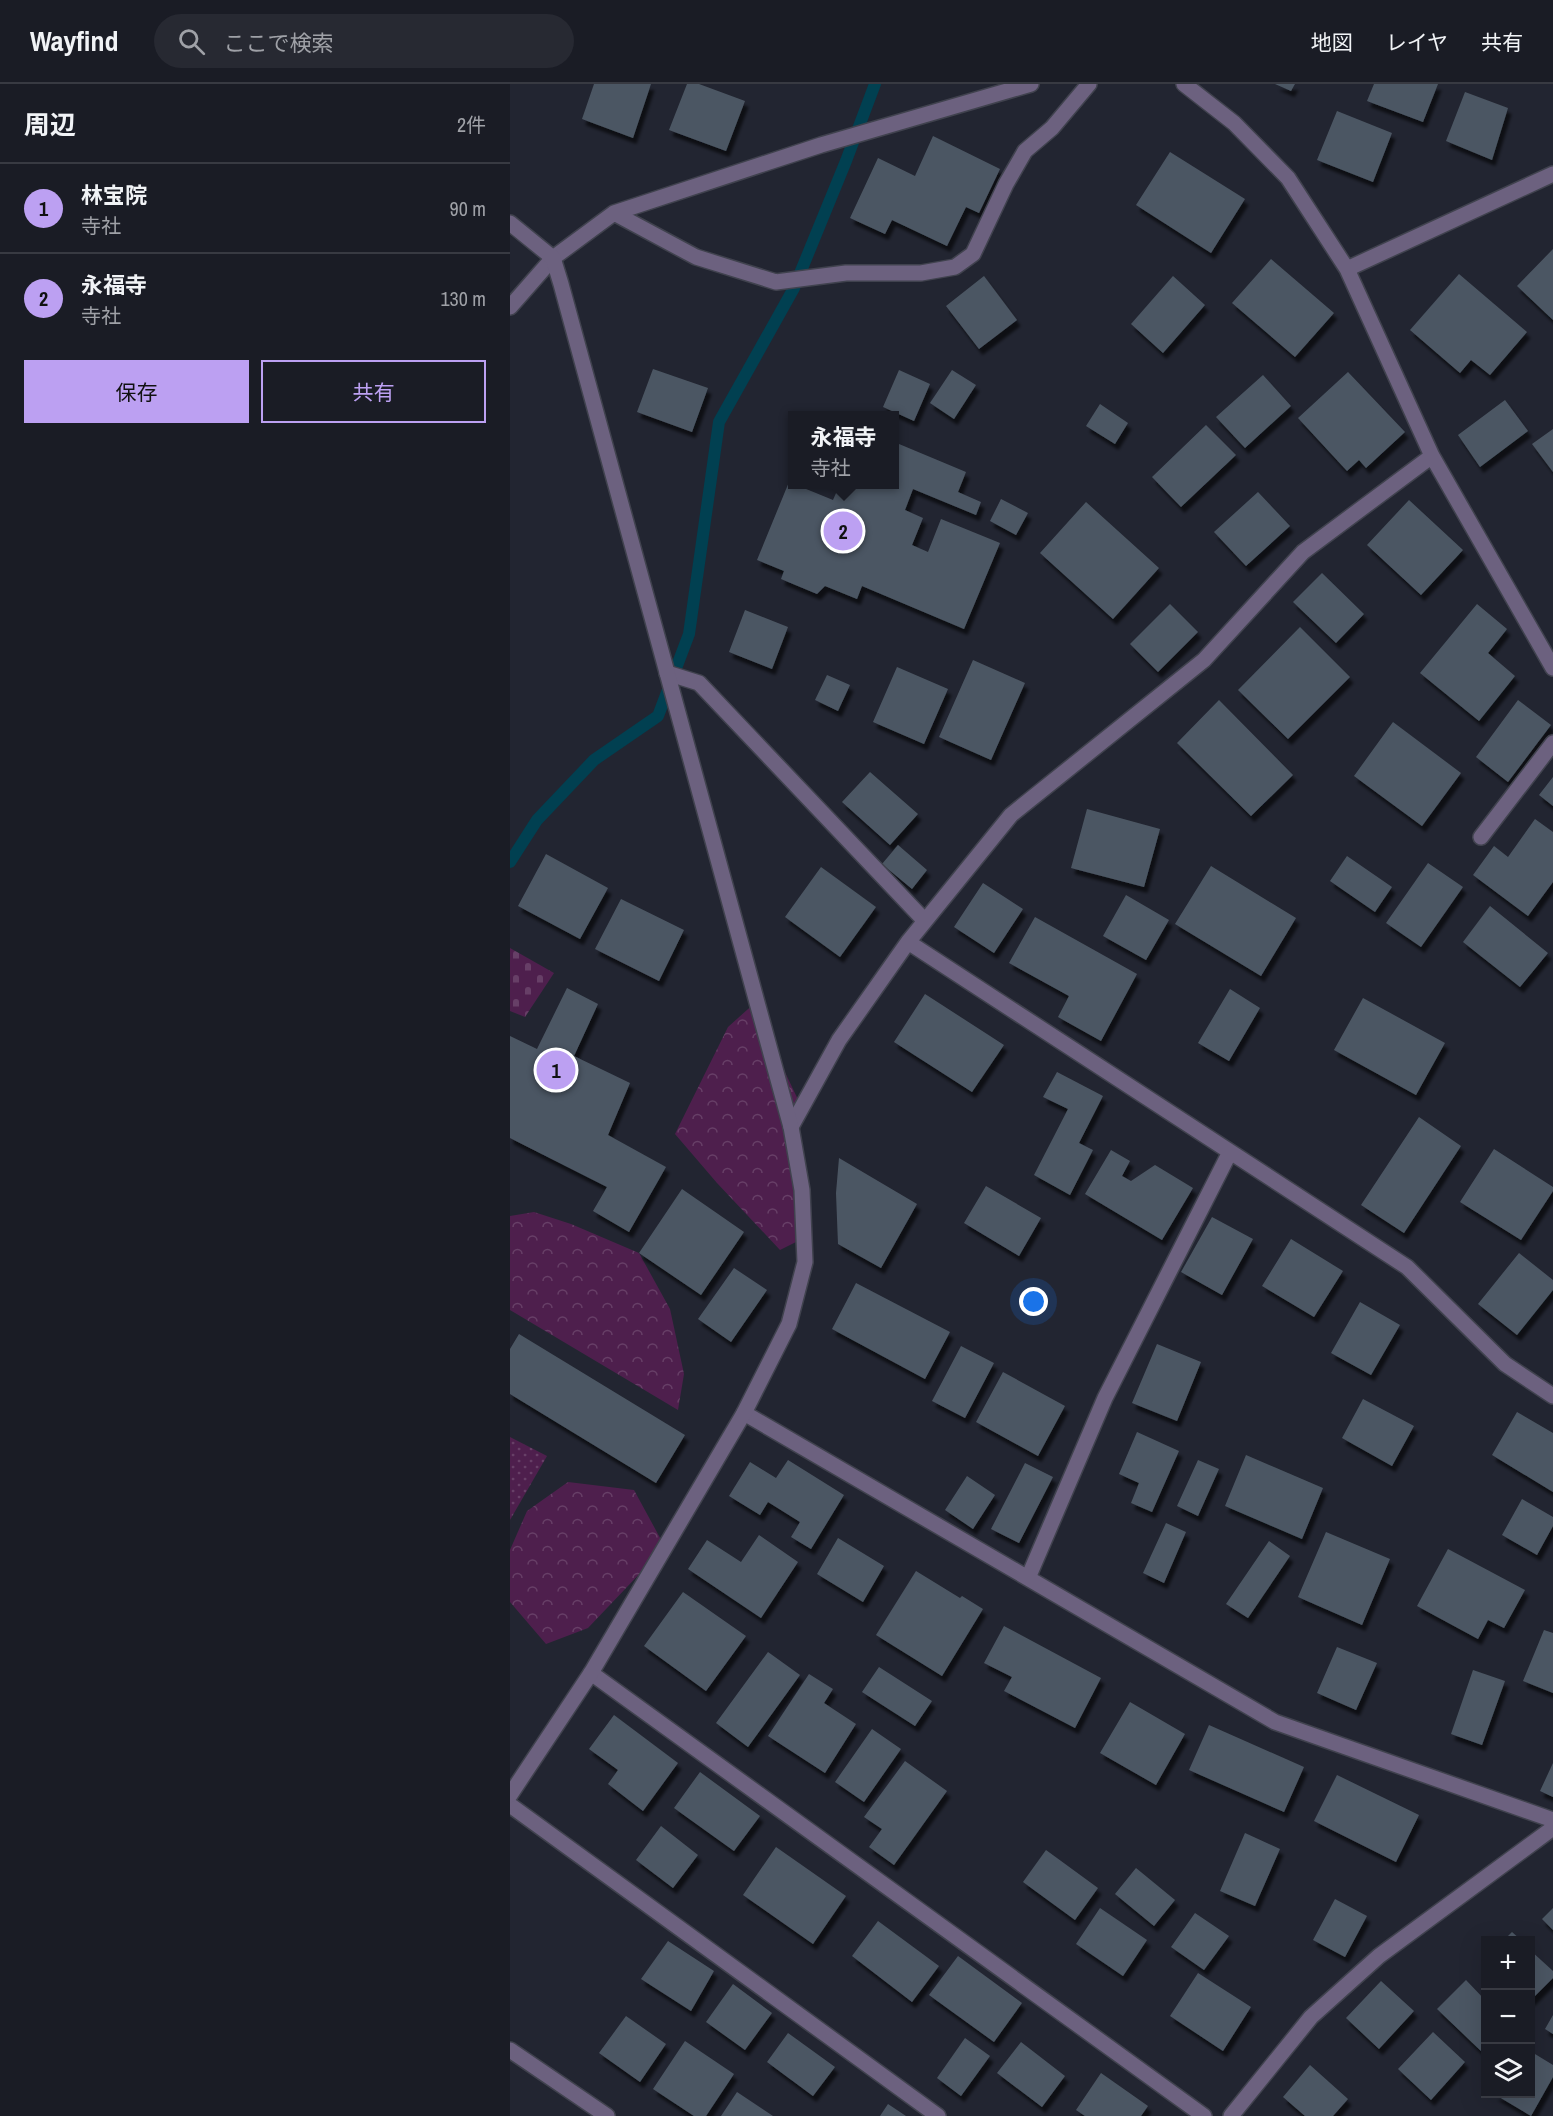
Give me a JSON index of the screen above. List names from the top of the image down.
{
  "page": {
    "header": "Wayfind",
    "search": "ここで検索",
    "nav": ["地図", "レイヤ", "共有"],
    "heading": ["周辺", "2件"],
    "list": [
      {
        "mark": "1",
        "name": "林宝院",
        "note": "寺社",
        "value": "90 m"
      },
      {
        "mark": "2",
        "name": "永福寺",
        "note": "寺社",
        "value": "130 m"
      }
    ],
    "buttons": ["保存", "共有"],
    "popup": ["永福寺", "寺社"],
    "pins": ["2", "1"],
    "map_buttons": ["+", "−"]
  }
}
